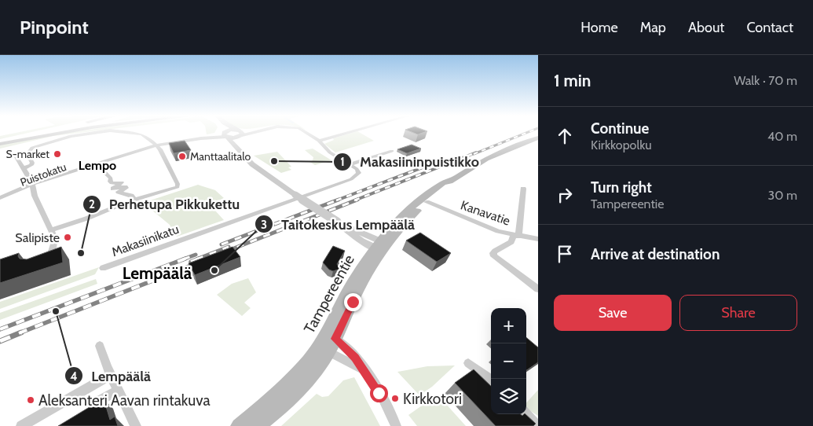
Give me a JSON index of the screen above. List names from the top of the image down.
{
  "streets": {
    "main road": ["Tampereentie"],
    "street": ["Puistokatu", "Kanavatie", "Makasiinikatu"]
  },
  "crossings": [
    ["Kanavatie", "Tampereentie"]
  ],
  "districts": ["Lempo", "Lempäälä"],
  "places": [
    "S-market",
    "Manttaalitalo",
    "Makasiininpuistikko",
    "Salipiste",
    "Perhetupa Pikkukettu",
    "Taitokeskus Lempäälä",
    "Lempäälä",
    "Kirkkotori",
    "Aleksanteri Aavan rintakuva"
  ],
  "page": {
    "header": "Pinpoint",
    "nav": [
      "Home",
      "Map",
      "About",
      "Contact"
    ],
    "heading": ["1 min", "Walk · 70 m"],
    "list": [
      ["Continue", "Kirkkopolku", "40 m"],
      ["Turn right", "Tampereentie", "30 m"],
      "Arrive at destination"
    ],
    "buttons": ["Save", "Share"],
    "map_buttons": ["+", "−"]
  }
}
